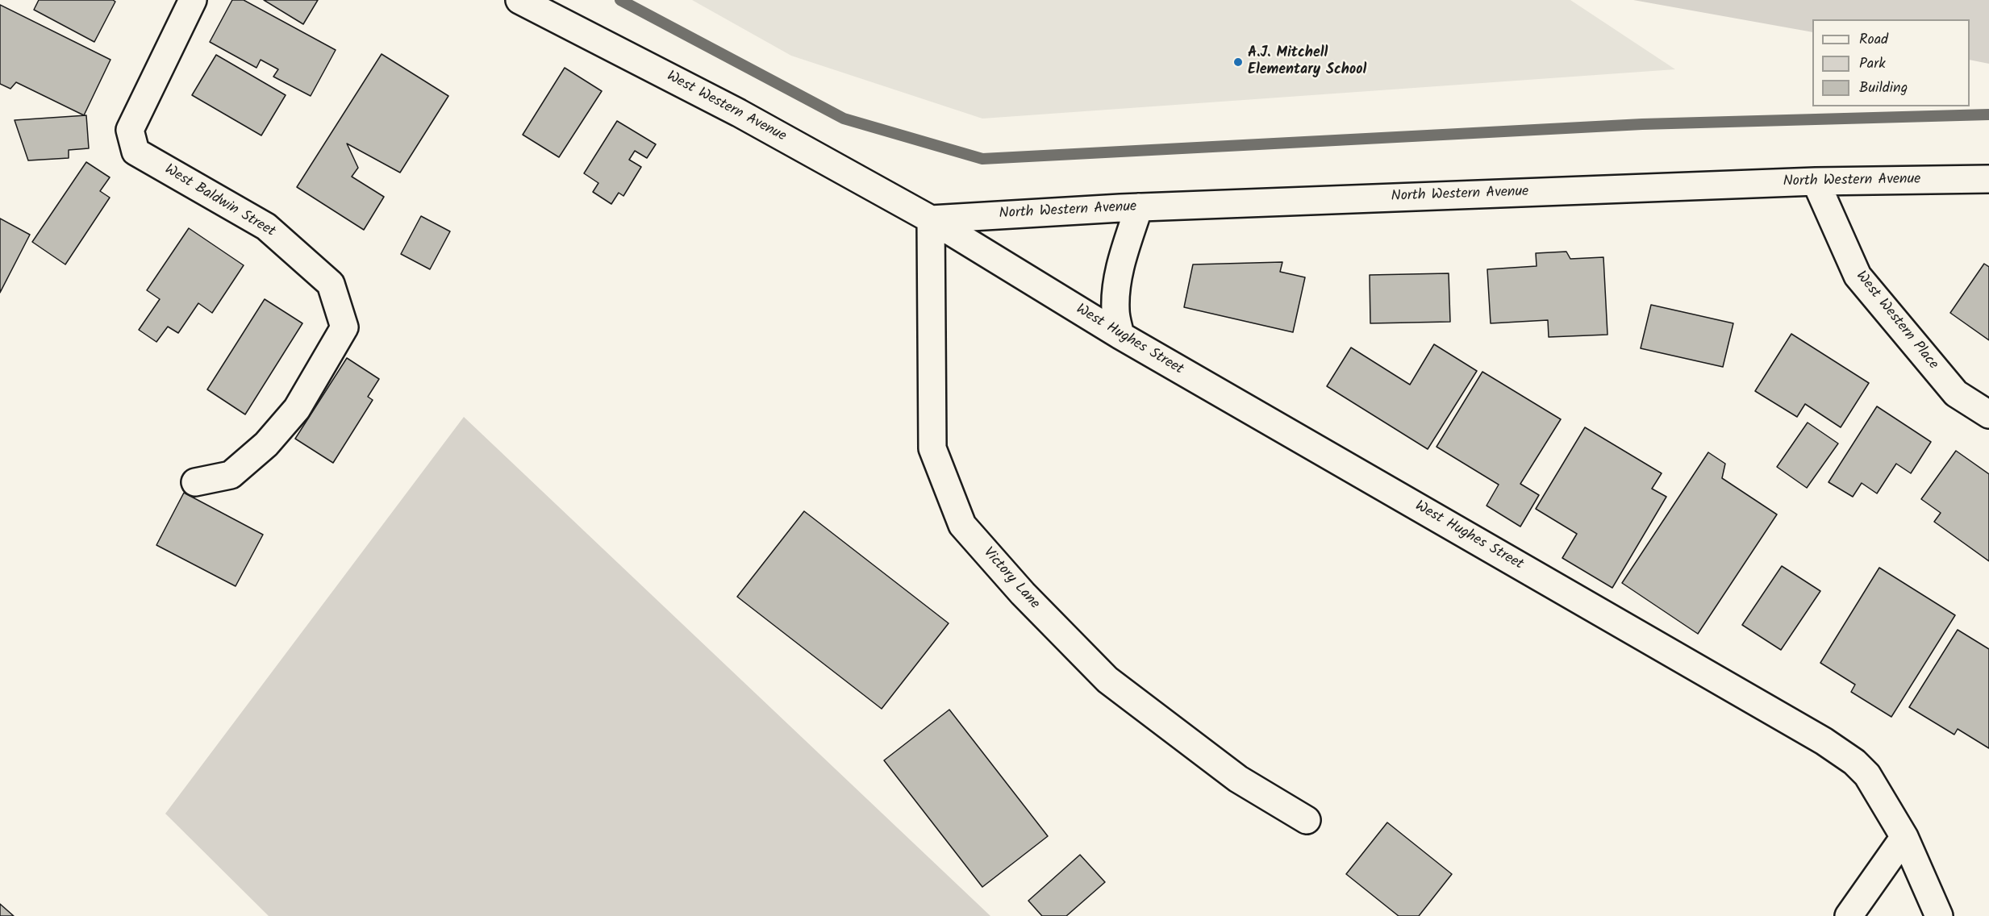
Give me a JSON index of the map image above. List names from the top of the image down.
{
  "streets": {
    "street": [
      "West Western Avenue",
      "North Western Avenue",
      "West Baldwin Street",
      "West Western Place",
      "West Hughes Street",
      "Victory Lane"
    ]
  },
  "crossings": [
    ["West Western Avenue", "North Western Avenue"],
    ["West Western Avenue", "West Hughes Street"],
    ["West Western Avenue", "Victory Lane"],
    ["North Western Avenue", "West Western Place"],
    ["North Western Avenue", "West Hughes Street"],
    ["North Western Avenue", "Victory Lane"],
    ["West Hughes Street", "Victory Lane"]
  ],
  "places": ["A.J. Mitchell Elementary School"],
  "legend": ["Road", "Park", "Building"]
}
